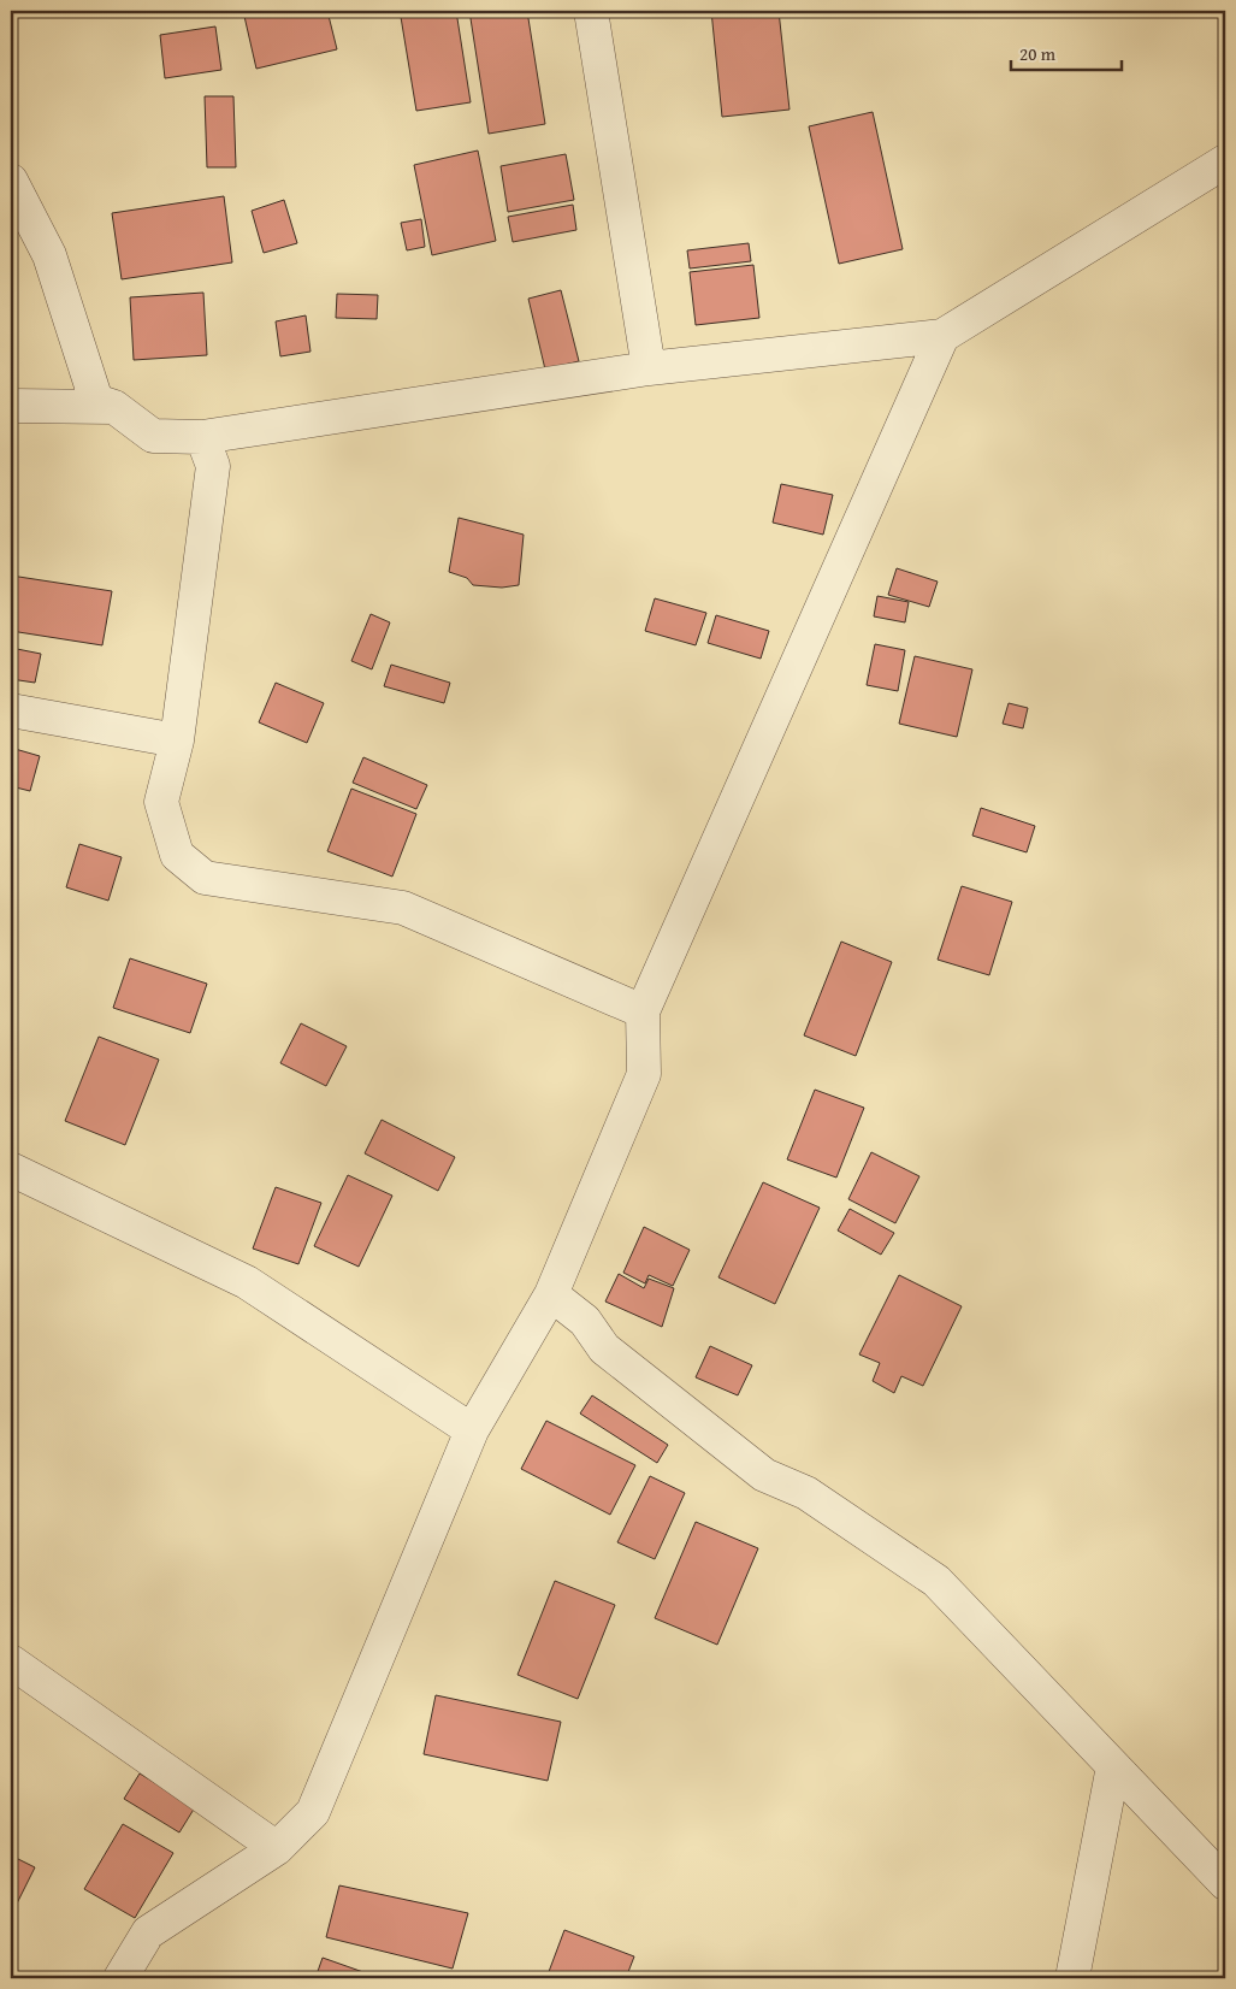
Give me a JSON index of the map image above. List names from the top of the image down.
{
  "scale_bar": "20 m"
}
